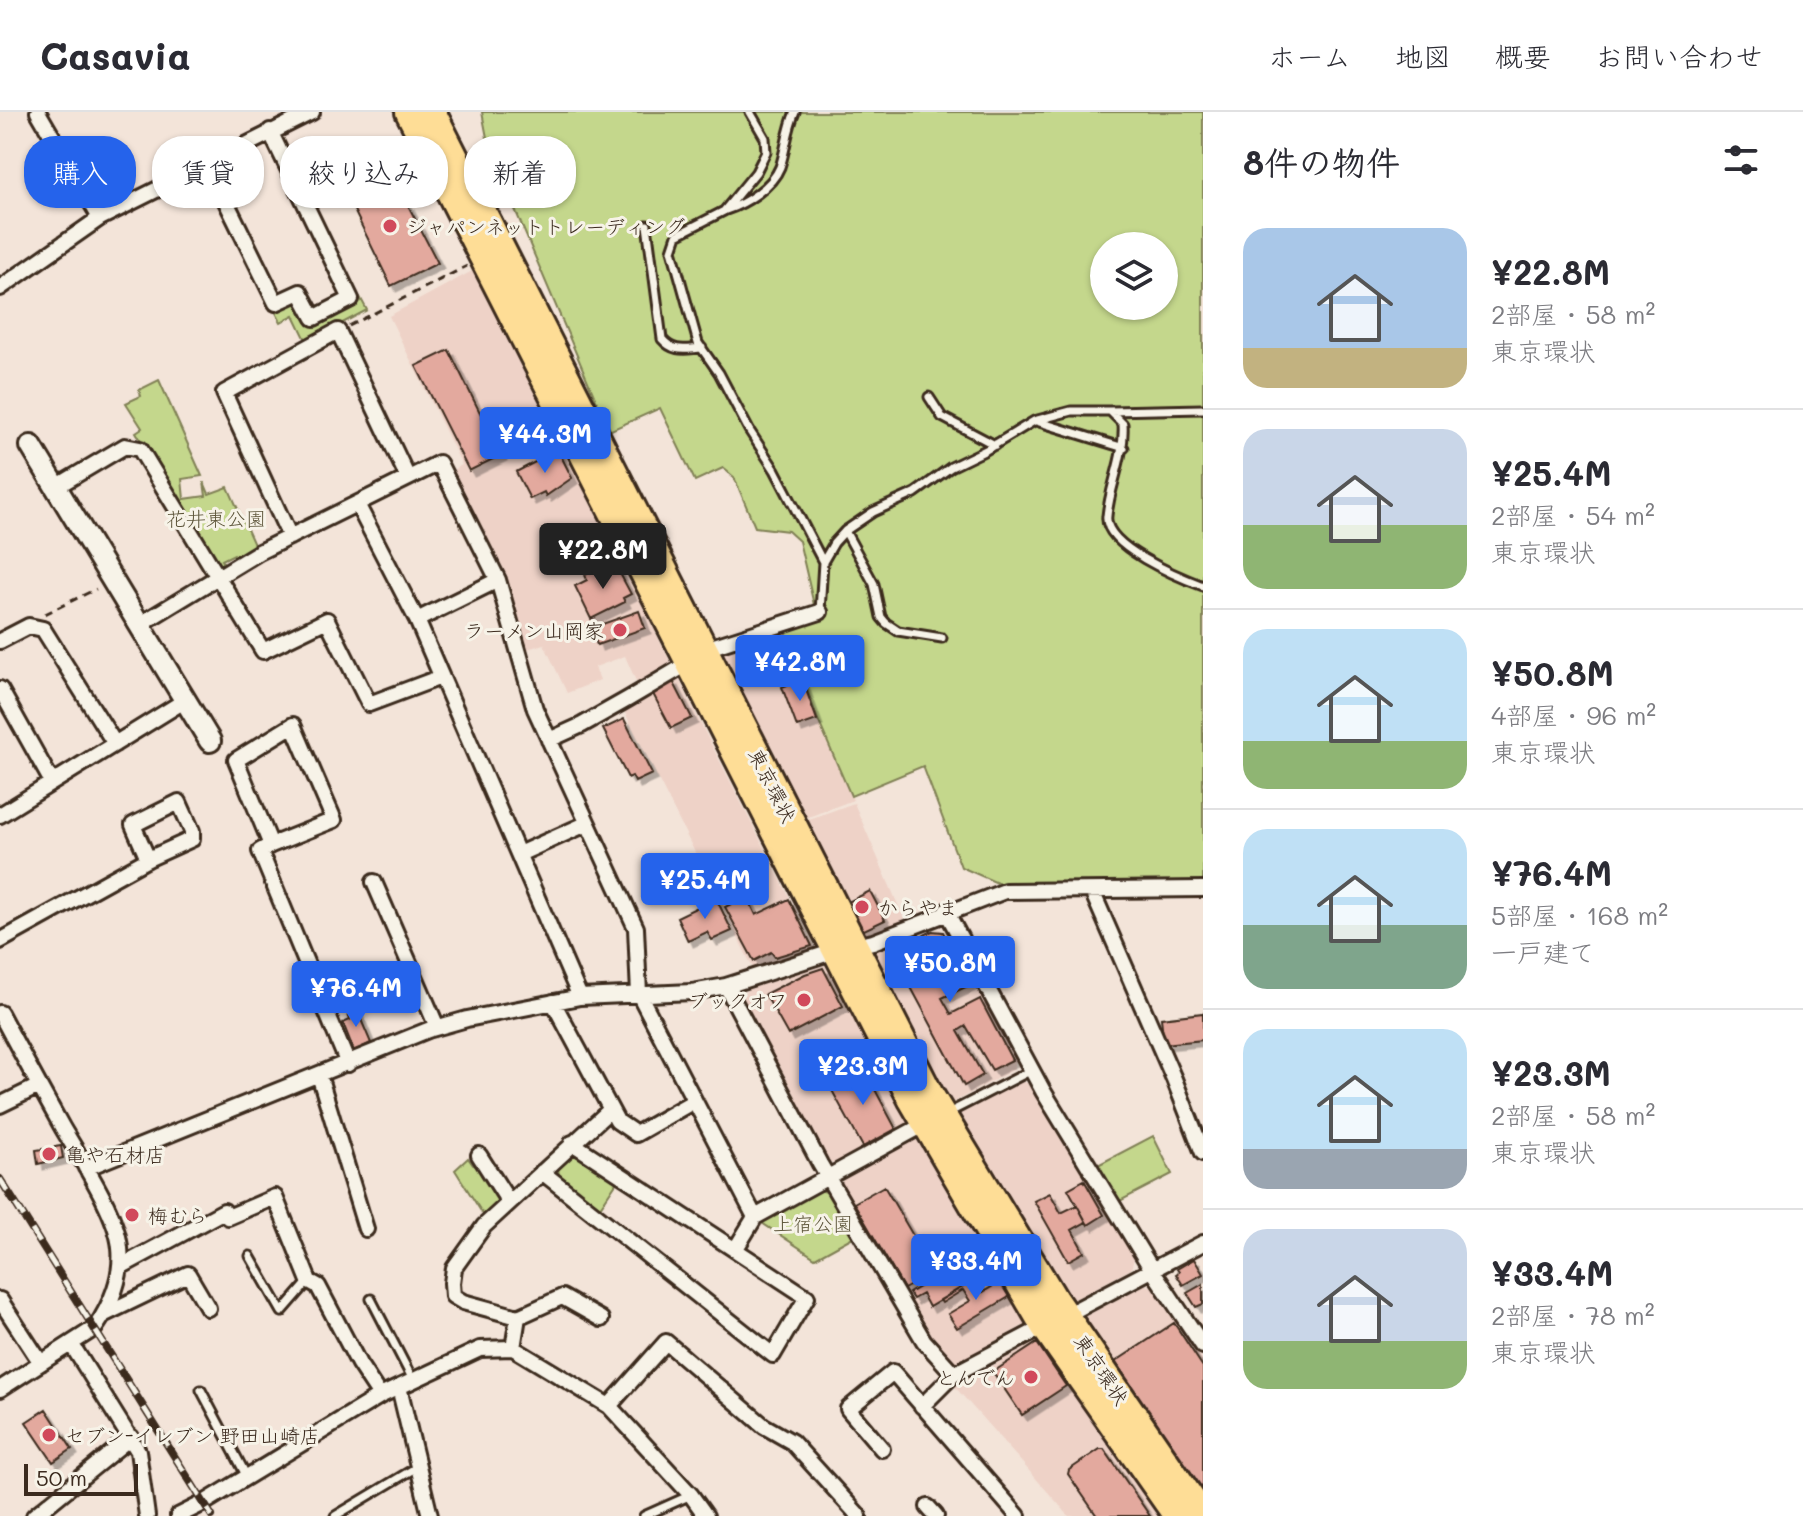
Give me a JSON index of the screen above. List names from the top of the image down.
{
  "streets": {
    "highway": ["東京環状"]
  },
  "parks": ["花井東公園", "上宿公園"],
  "places": [
    "ジャパンネットトレーディング",
    "ラーメン山岡家",
    "からやま",
    "ブックオフ",
    "亀や石材店",
    "梅むら",
    "とんでん",
    "セブン-イレブン 野田山崎店"
  ],
  "scale_bar": "50 m",
  "page": {
    "header": "Casavia",
    "nav": [
      "ホーム",
      "地図",
      "概要",
      "お問い合わせ"
    ],
    "heading": "8件の物件",
    "chip": [
      "購入",
      "賃貸",
      "絞り込み",
      "新着"
    ],
    "list": [
      {
        "name": "¥22.8M",
        "note": "2部屋 · 58 m² · 東京環状"
      },
      {
        "name": "¥25.4M",
        "note": "2部屋 · 54 m² · 東京環状"
      },
      {
        "name": "¥50.8M",
        "note": "4部屋 · 96 m² · 東京環状"
      },
      {
        "name": "¥76.4M",
        "note": "5部屋 · 168 m² · 一戸建て"
      },
      {
        "name": "¥23.3M",
        "note": "2部屋 · 58 m² · 東京環状"
      },
      {
        "name": "¥33.4M",
        "note": "2部屋 · 78 m² · 東京環状"
      }
    ],
    "price": [
      "¥44.3M",
      "¥22.8M",
      "¥42.8M",
      "¥25.4M",
      "¥50.8M",
      "¥76.4M",
      "¥23.3M",
      "¥33.4M"
    ],
    "scale": "50 m"
  }
}
